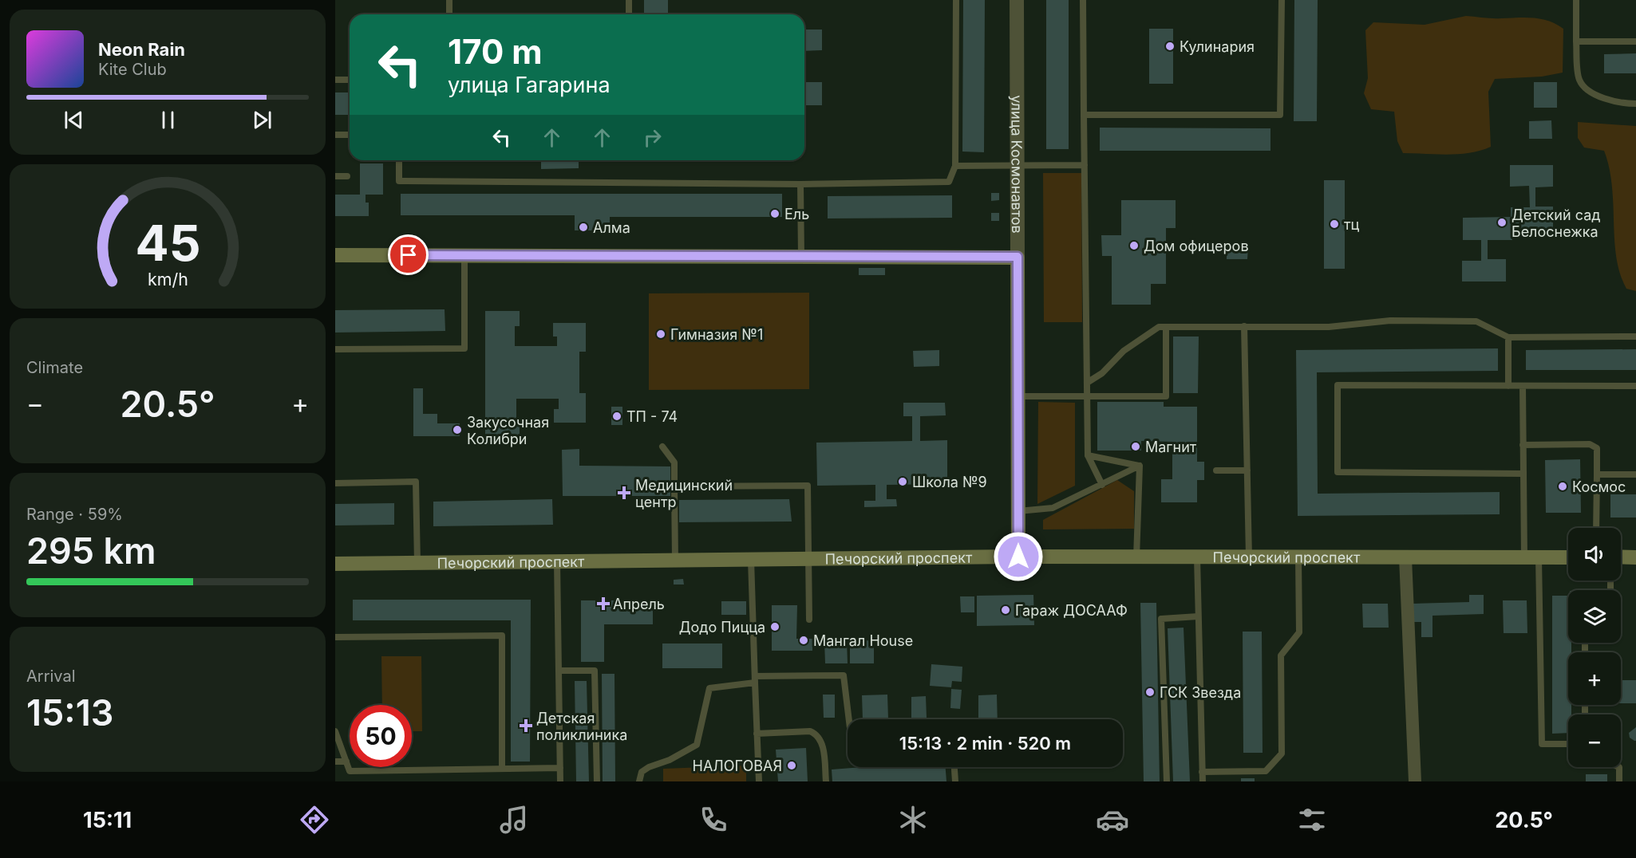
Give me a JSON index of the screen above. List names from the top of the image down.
{
  "streets": {
    "main road": ["улица Космонавтов", "Печорский проспект"]
  },
  "crossings": [
    ["улица Космонавтов", "Печорский проспект"]
  ],
  "places": {
    "other": [
      "Кулинария",
      "Ель",
      "Детский сад Белоснежка",
      "тц",
      "Алма",
      "Дом офицеров",
      "Гимназия №1",
      "ТП - 74",
      "Закусочная Колибри",
      "Магнит",
      "Школа №9",
      "Космос",
      "Гараж ДОСААФ",
      "Додо Пицца",
      "Мангал House",
      "ГСК Звезда",
      "НАЛОГОВАЯ"
    ],
    "health": ["Медицинский центр", "Апрель", "Детская поликлиника"]
  },
  "page": {
    "turn": ["170 m", "улица Гагарина"],
    "song": ["Neon Rain", "Kite Club"],
    "tile": [
      "Climate",
      ["Range · 59%", "295 km"],
      ["Arrival", "15:13"]
    ],
    "heat": ["−", "20.5°", "+"],
    "map_buttons": ["+", "−"],
    "limit": "50",
    "trip": "15:13 · 2 min · 520 m",
    "tabs": ["15:11", "20.5°"],
    "gauge": ["45", "km/h"]
  }
}
